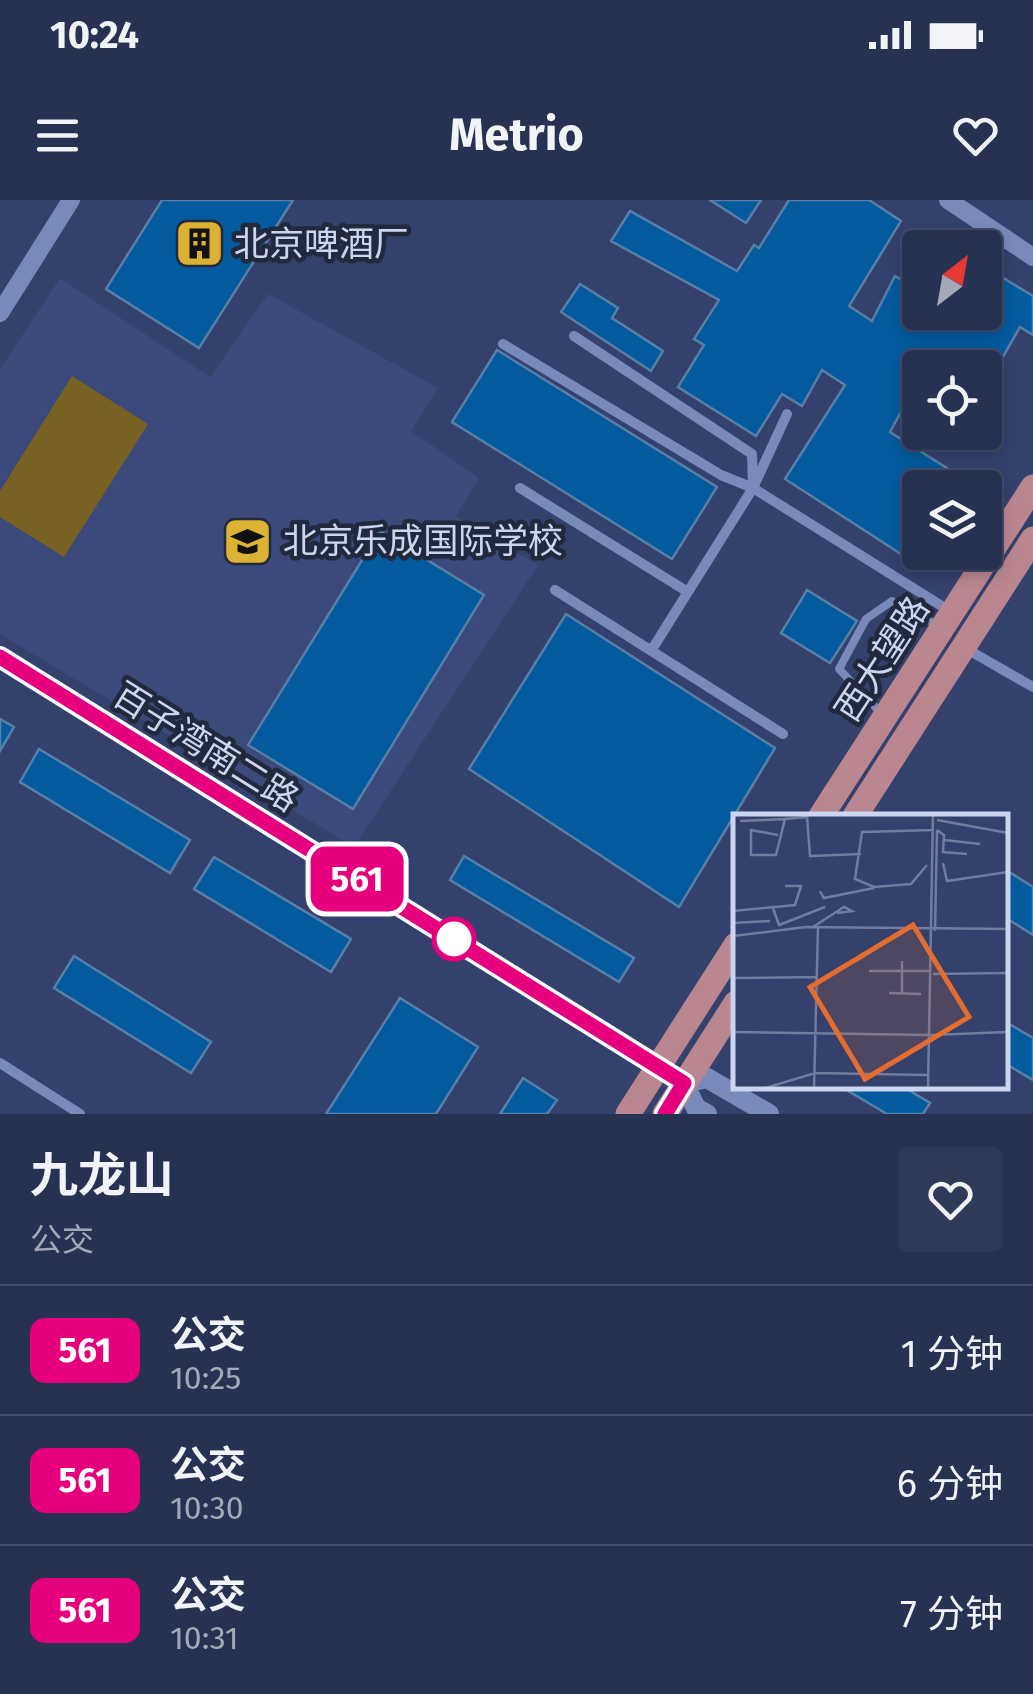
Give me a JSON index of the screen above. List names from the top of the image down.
{
  "streets": {
    "main road": ["西大望路"],
    "street": ["百子湾南二路"]
  },
  "places": {
    "building": ["北京啤酒厂"],
    "school or university": ["北京乐成国际学校"]
  },
  "lines": ["bus line 561"],
  "north": "top right",
  "page": {
    "status": "10:24",
    "header": "Metrio",
    "on_map": "561",
    "heading": ["九龙山", "公交"],
    "list": [
      {
        "mark": "561",
        "name": "公交",
        "note": "10:25",
        "value": "1 分钟"
      },
      {
        "mark": "561",
        "name": "公交",
        "note": "10:30",
        "value": "6 分钟"
      },
      {
        "mark": "561",
        "name": "公交",
        "note": "10:31",
        "value": "7 分钟"
      }
    ]
  }
}
